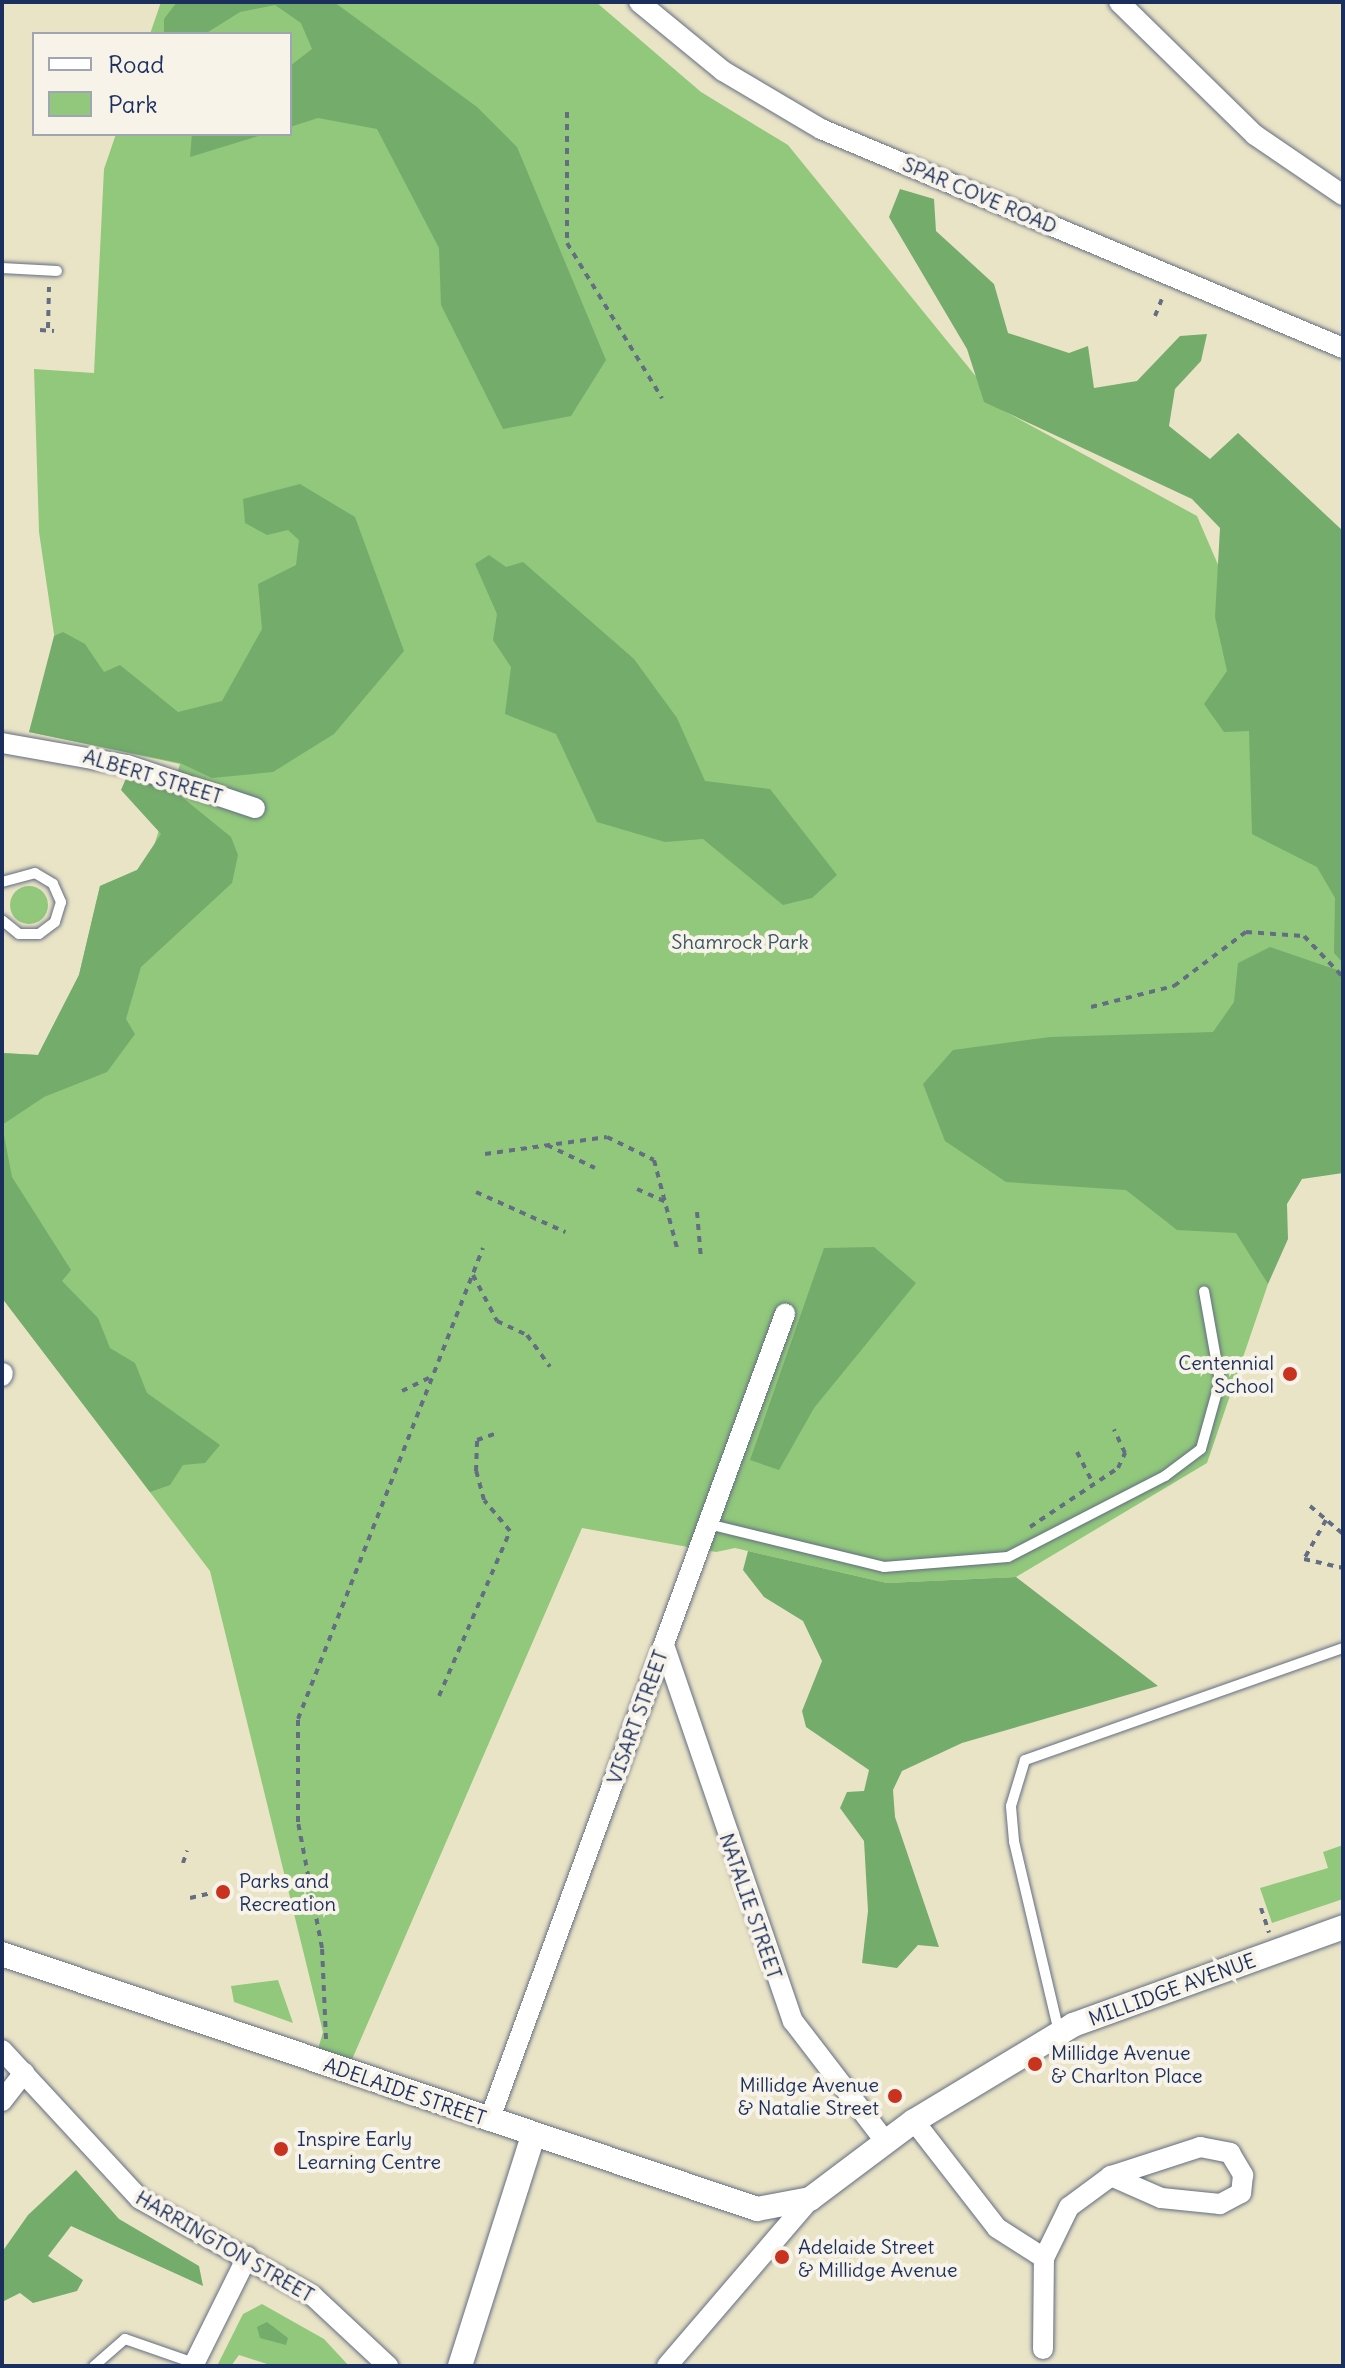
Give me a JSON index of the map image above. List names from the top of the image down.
{
  "streets": {
    "street": [
      "SPAR COVE ROAD",
      "ALBERT STREET",
      "VISART STREET",
      "NATALIE STREET",
      "MILLIDGE AVENUE",
      "ADELAIDE STREET",
      "HARRINGTON STREET"
    ]
  },
  "crossings": [
    ["VISART STREET", "NATALIE STREET"],
    ["VISART STREET", "ADELAIDE STREET"],
    ["NATALIE STREET", "MILLIDGE AVENUE"],
    ["MILLIDGE AVENUE", "ADELAIDE STREET"]
  ],
  "parks": ["Shamrock Park"],
  "places": [
    "Centennial School",
    "Parks and Recreation",
    "Millidge Avenue & Charlton Place",
    "Millidge Avenue & Natalie Street",
    "Inspire Early Learning Centre",
    "Adelaide Street & Millidge Avenue"
  ],
  "legend": ["Road", "Park"]
}
